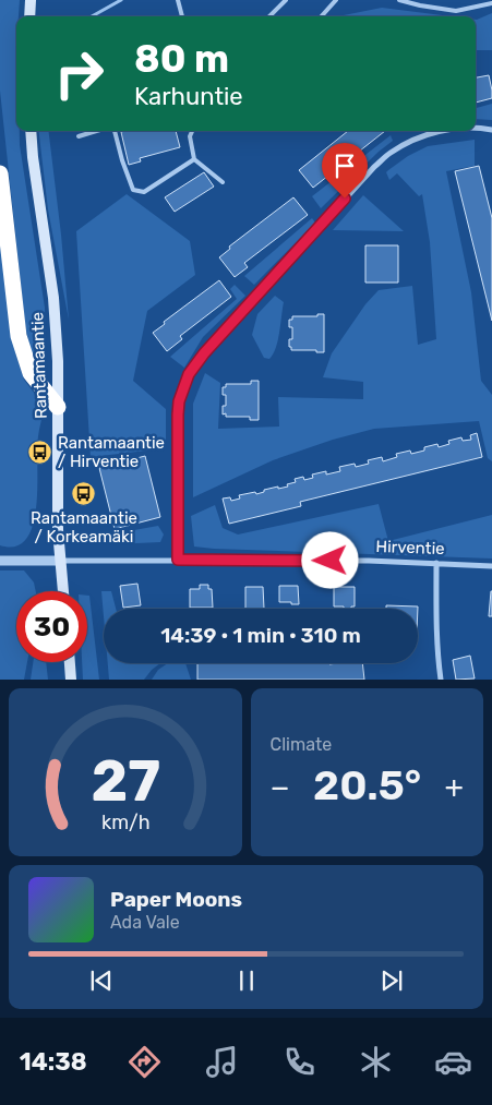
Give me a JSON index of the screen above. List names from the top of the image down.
{
  "streets": {
    "main road": ["Rantamaantie"],
    "street": ["Hirventie"]
  },
  "crossings": [
    ["Rantamaantie", "Hirventie"]
  ],
  "places": {
    "bus stop": ["Rantamaantie / Hirventie", "Rantamaantie / Korkeamäki"]
  },
  "page": {
    "turn": ["80 m", "Karhuntie"],
    "limit": "30",
    "trip": "14:39 · 1 min · 310 m",
    "tile": "Climate",
    "heat": ["−", "20.5°", "+"],
    "song": ["Paper Moons", "Ada Vale"],
    "tabs": "14:38",
    "gauge": ["27", "km/h"]
  }
}
